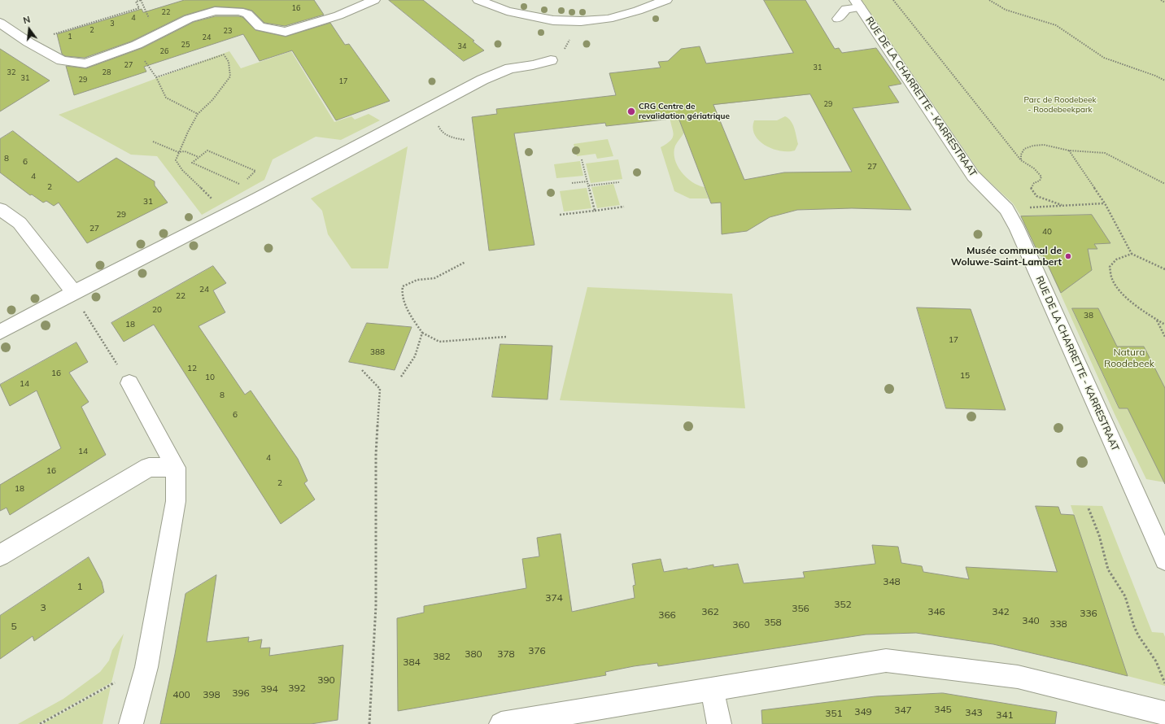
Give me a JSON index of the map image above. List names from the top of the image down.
{
  "streets": {
    "street": ["RUE DE LA CHARRETTE - KARRESTRAAT"]
  },
  "parks": ["Parc de Roodebeek - Roodebeekpark", "Natura Roodebeek"],
  "places": ["CRG Centre de revalidation gériatrique", "Musée communal de Woluwe-Saint-Lambert"],
  "house_numbers": [
    "16",
    "22",
    "4",
    "3",
    "2",
    "23",
    "1",
    "24",
    "25",
    "34",
    "26",
    "27",
    "31",
    "32",
    "28",
    "31",
    "29",
    "17",
    "29",
    "8",
    "6",
    "27",
    "4",
    "2",
    "31",
    "29",
    "27",
    "40",
    "24",
    "22",
    "20",
    "38",
    "18",
    "17",
    "388",
    "12",
    "16",
    "15",
    "10",
    "14",
    "8",
    "6",
    "14",
    "4",
    "16",
    "2",
    "18",
    "348",
    "1",
    "374",
    "352",
    "3",
    "356",
    "362",
    "346",
    "342",
    "336",
    "366",
    "340",
    "358",
    "338",
    "360",
    "5",
    "376",
    "380",
    "378",
    "382",
    "384",
    "390",
    "392",
    "394",
    "396",
    "400",
    "398",
    "345",
    "347",
    "349",
    "343",
    "351",
    "341"
  ],
  "north": "top"
}
